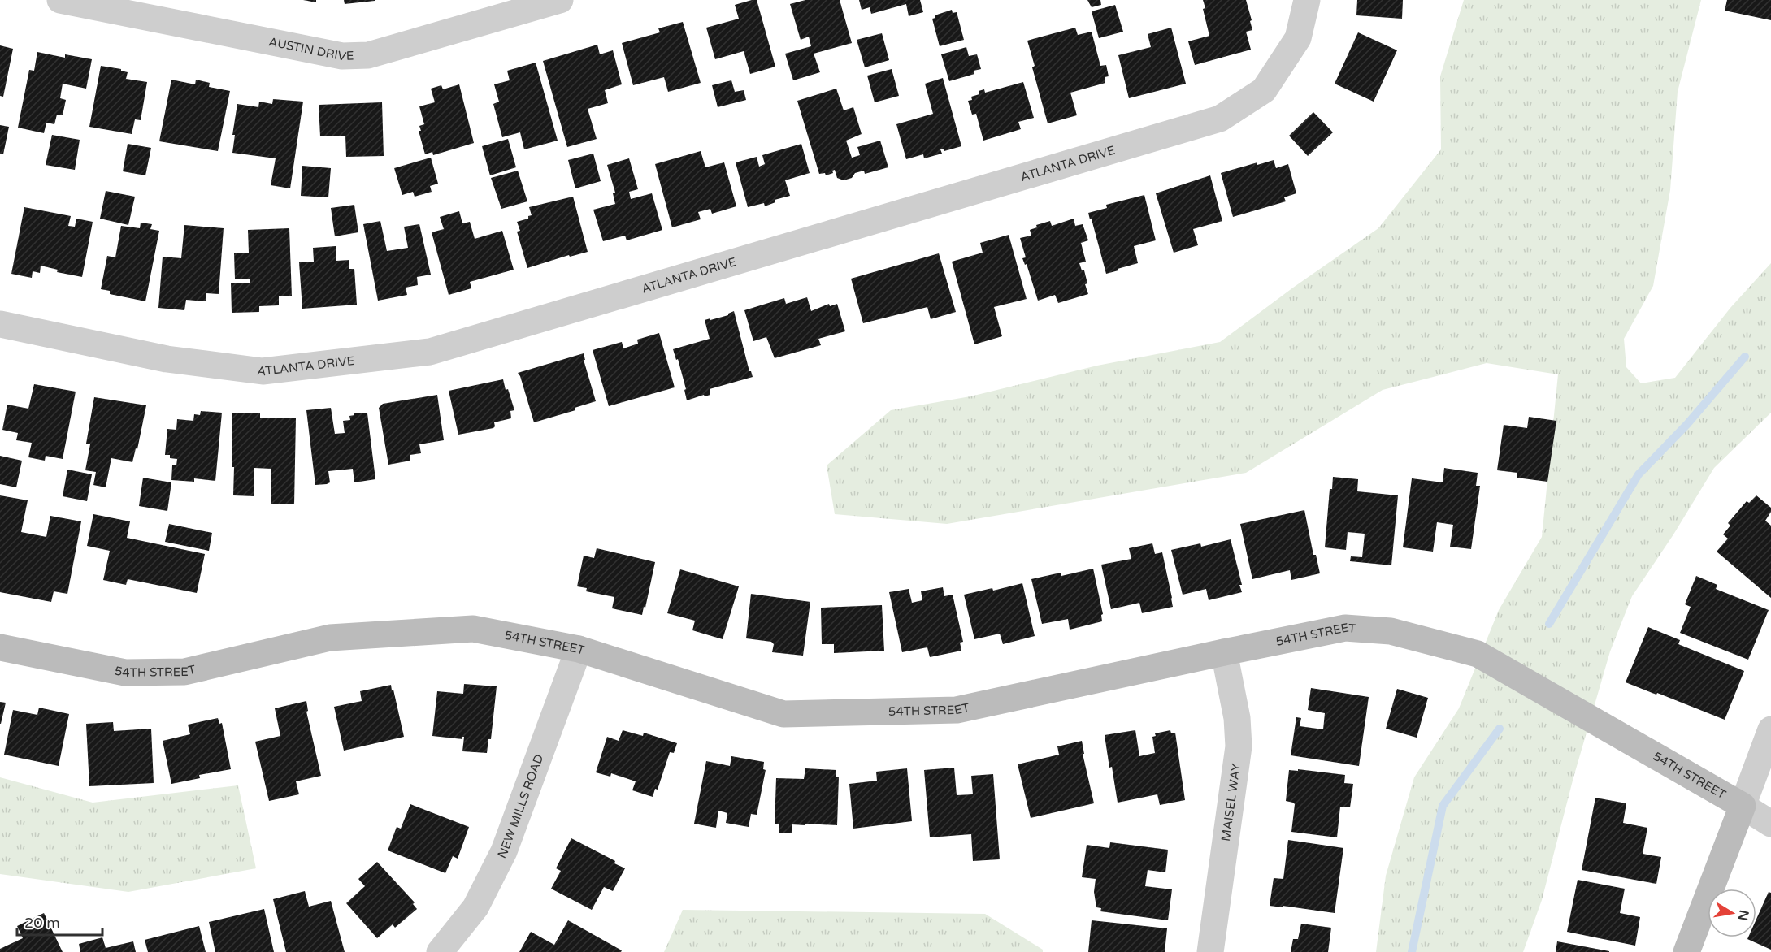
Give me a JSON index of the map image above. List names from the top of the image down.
{
  "streets": {
    "street": [
      "AUSTIN DRIVE",
      "ATLANTA DRIVE",
      "54TH STREET",
      "MAISEL WAY",
      "NEW MILLS ROAD"
    ]
  },
  "crossings": [
    ["54TH STREET", "MAISEL WAY"],
    ["54TH STREET", "NEW MILLS ROAD"]
  ],
  "scale_bar": "20 m",
  "north": "right"
}
